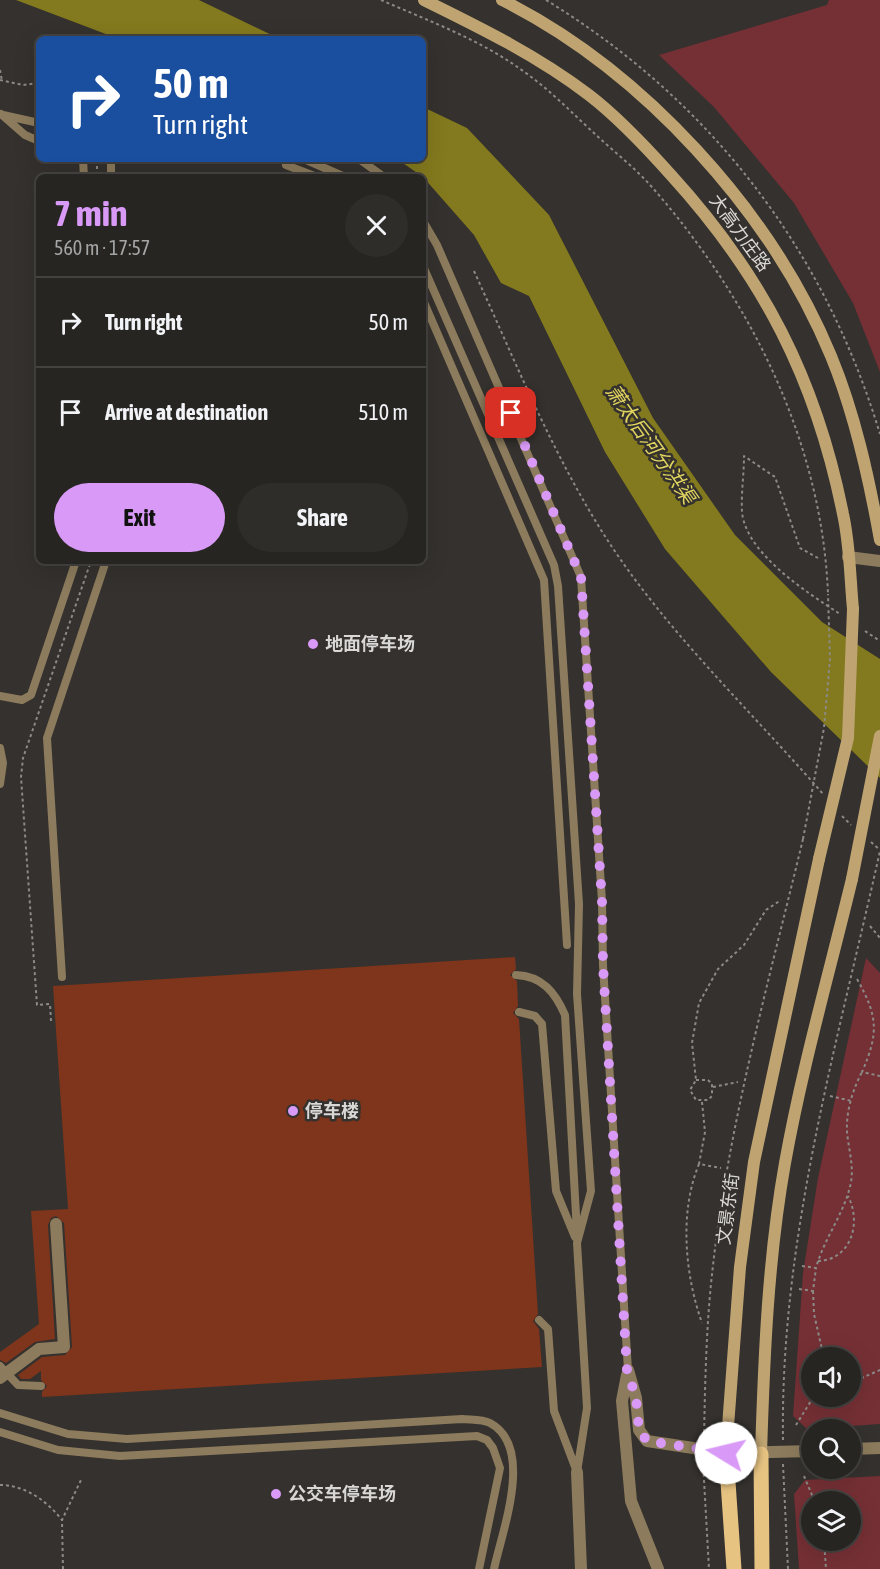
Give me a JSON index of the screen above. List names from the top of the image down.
{
  "streets": {
    "main road": ["大高力庄路", "文景东街"]
  },
  "crossings": [
    ["大高力庄路", "文景东街"]
  ],
  "water": ["萧太后河分洪渠"],
  "places": ["地面停车场", "停车楼", "公交车停车场"],
  "page": {
    "turn": ["50 m", "Turn right"],
    "heading": ["7 min", "560 m · 17:57"],
    "list": [
      {
        "name": "Turn right",
        "value": "50 m"
      },
      {
        "name": "Arrive at destination",
        "value": "510 m"
      }
    ],
    "buttons": ["Exit", "Share"]
  }
}
